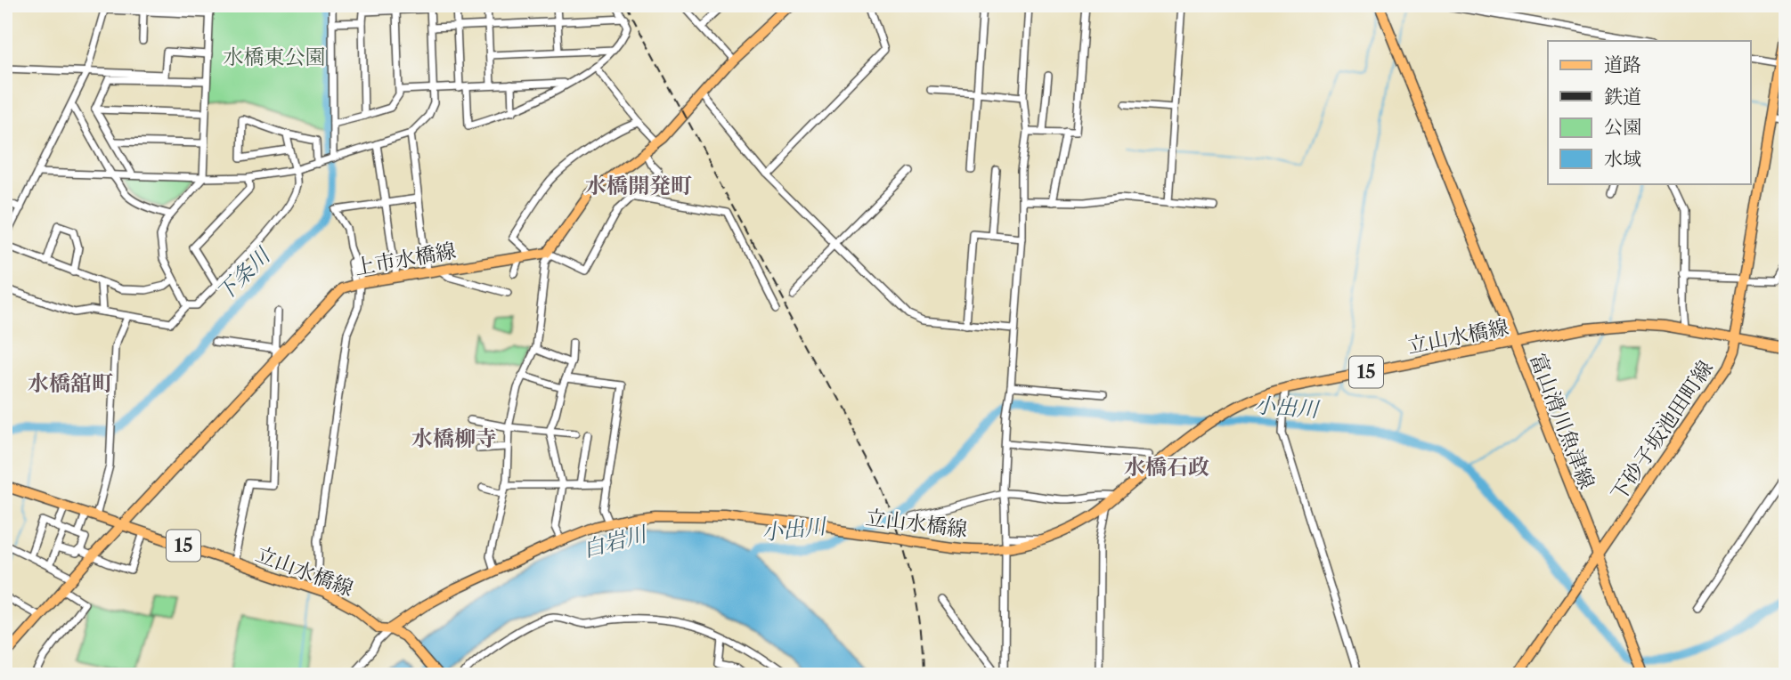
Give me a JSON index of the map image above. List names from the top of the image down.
{
  "streets": {
    "main road": [
      "上市水橋線",
      "立山水橋線",
      "15",
      "富山滑川魚津線",
      "下砂子坂池田町線"
    ]
  },
  "crossings": [
    ["上市水橋線", "立山水橋線"],
    ["立山水橋線", "富山滑川魚津線"],
    ["立山水橋線", "下砂子坂池田町線"],
    ["富山滑川魚津線", "下砂子坂池田町線"]
  ],
  "districts": [
    "水橋開発町",
    "水橋舘町",
    "水橋柳寺",
    "水橋石政"
  ],
  "water": ["下条川", "小出川", "白岩川"],
  "parks": ["水橋東公園"],
  "legend": [
    "道路",
    "鉄道",
    "公園",
    "水域"
  ]
}
